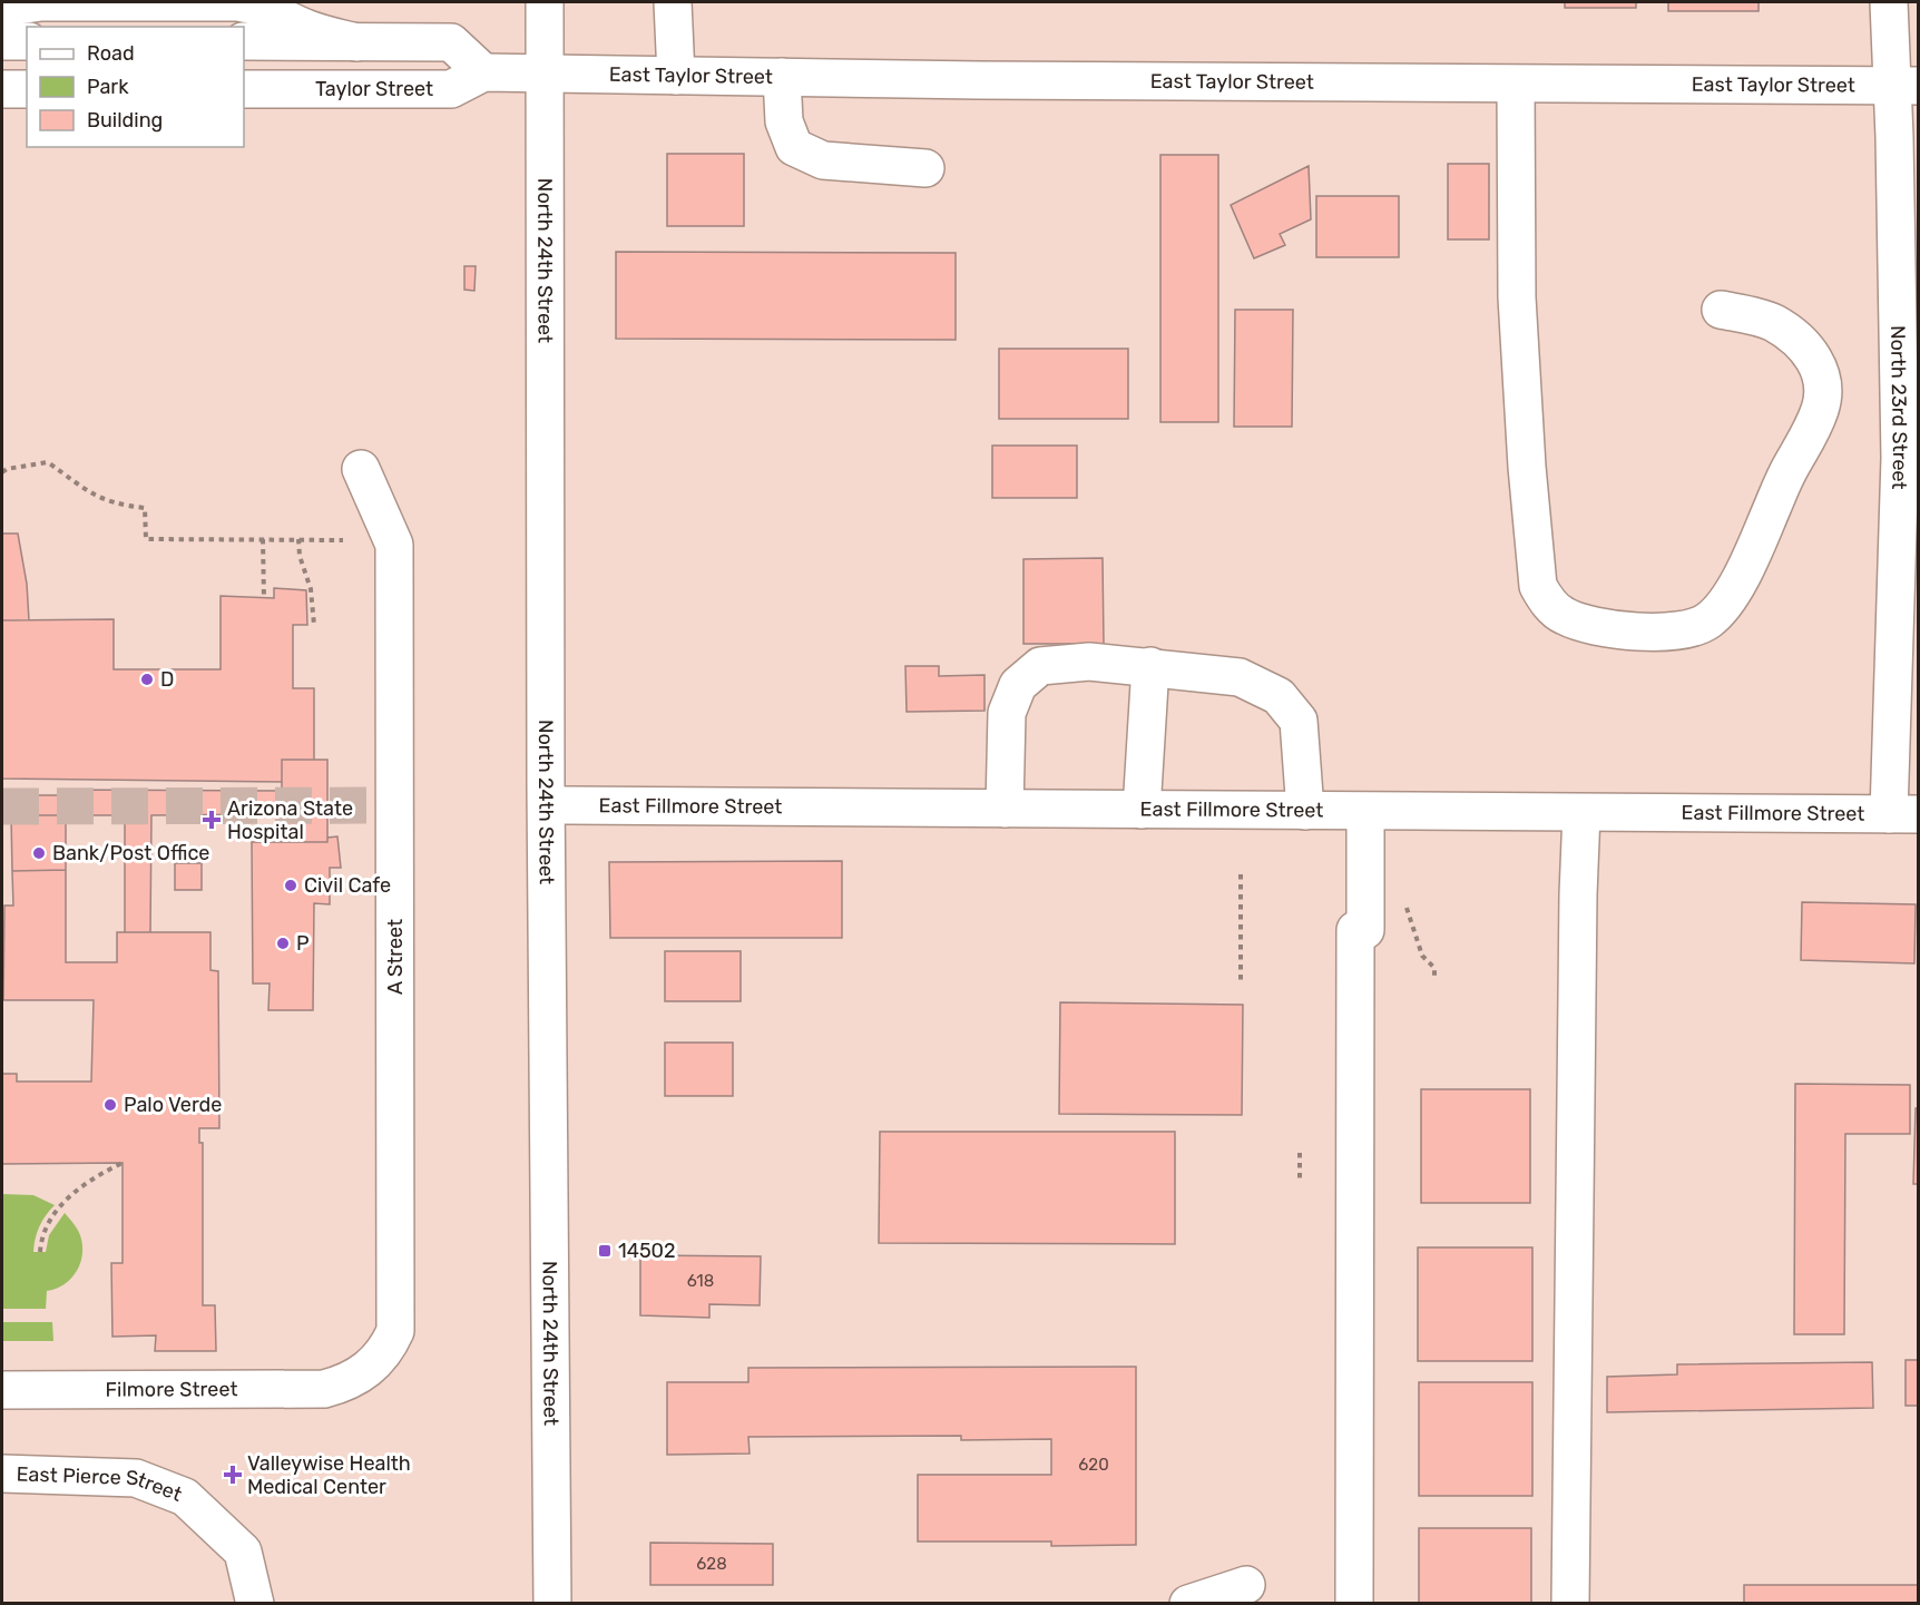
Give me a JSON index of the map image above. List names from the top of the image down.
{
  "streets": {
    "street": [
      "East Taylor Street",
      "Taylor Street",
      "North 24th Street",
      "North 23rd Street",
      "East Fillmore Street",
      "A Street",
      "Filmore Street",
      "East Pierce Street"
    ]
  },
  "crossings": [
    ["East Taylor Street", "Taylor Street"],
    ["East Taylor Street", "North 24th Street"],
    ["East Taylor Street", "North 23rd Street"],
    ["North 24th Street", "East Fillmore Street"],
    ["North 23rd Street", "East Fillmore Street"],
    ["A Street", "Filmore Street"]
  ],
  "places": {
    "other": [
      "D",
      "Bank/Post Office",
      "Civil Cafe",
      "P",
      "Palo Verde"
    ],
    "health": ["Arizona State Hospital", "Valleywise Health Medical Center"],
    "transit": ["14502"]
  },
  "house_numbers": ["618", "620", "628"],
  "legend": ["Road", "Park", "Building"]
}
